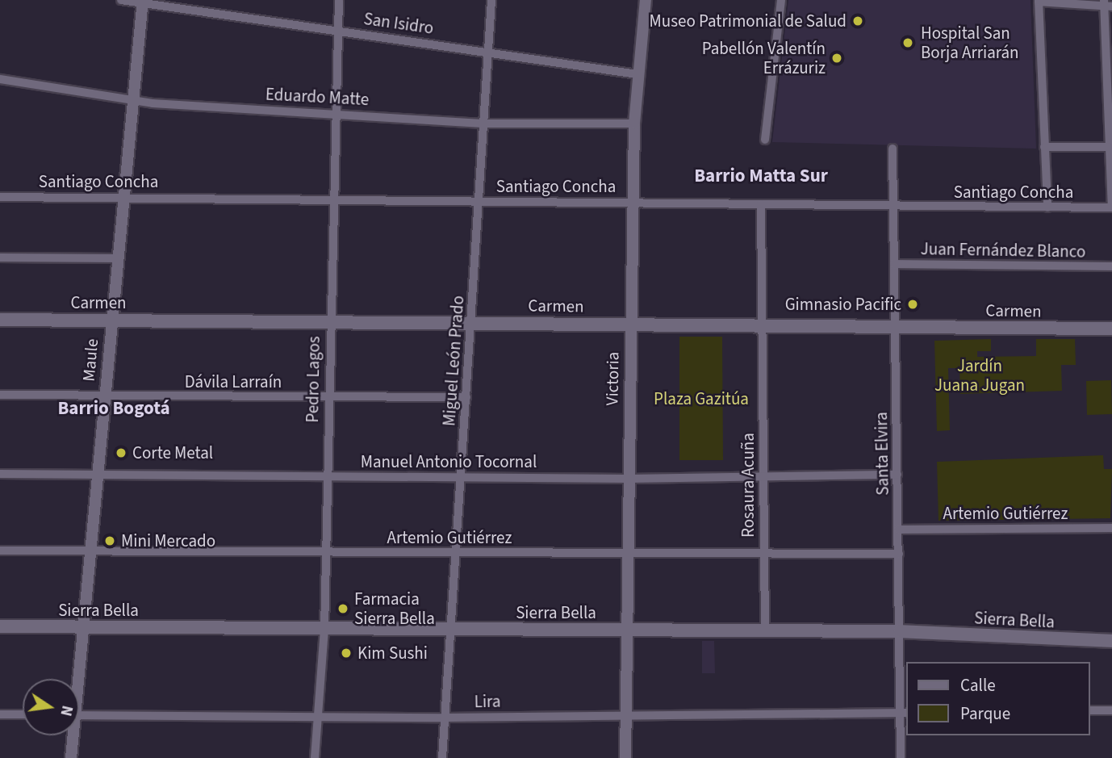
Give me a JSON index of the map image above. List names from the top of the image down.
{
  "streets": {
    "main road": ["Carmen", "Sierra Bella"],
    "street": [
      "San Isidro",
      "Eduardo Matte",
      "Santiago Concha",
      "Juan Fernández Blanco",
      "Maule",
      "Miguel León Prado",
      "Victoria",
      "Pedro Lagos",
      "Dávila Larraín",
      "Santa Elvira",
      "Manuel Antonio Tocornal",
      "Rosaura Acuña",
      "Artemio Gutiérrez",
      "Lira"
    ]
  },
  "crossings": [
    ["San Isidro", "Maule"],
    ["San Isidro", "Miguel León Prado"],
    ["San Isidro", "Victoria"],
    ["San Isidro", "Pedro Lagos"],
    ["Eduardo Matte", "Maule"],
    ["Eduardo Matte", "Miguel León Prado"],
    ["Eduardo Matte", "Victoria"],
    ["Eduardo Matte", "Pedro Lagos"],
    ["Santiago Concha", "Maule"],
    ["Santiago Concha", "Miguel León Prado"],
    ["Santiago Concha", "Victoria"],
    ["Santiago Concha", "Pedro Lagos"],
    ["Santiago Concha", "Santa Elvira"],
    ["Santiago Concha", "Rosaura Acuña"],
    ["Juan Fernández Blanco", "Santa Elvira"],
    ["Carmen", "Maule"],
    ["Carmen", "Miguel León Prado"],
    ["Carmen", "Victoria"],
    ["Carmen", "Pedro Lagos"],
    ["Carmen", "Santa Elvira"],
    ["Carmen", "Rosaura Acuña"],
    ["Maule", "Dávila Larraín"],
    ["Maule", "Manuel Antonio Tocornal"],
    ["Maule", "Artemio Gutiérrez"],
    ["Maule", "Sierra Bella"],
    ["Miguel León Prado", "Dávila Larraín"],
    ["Miguel León Prado", "Manuel Antonio Tocornal"],
    ["Miguel León Prado", "Artemio Gutiérrez"],
    ["Miguel León Prado", "Sierra Bella"],
    ["Miguel León Prado", "Lira"],
    ["Victoria", "Manuel Antonio Tocornal"],
    ["Victoria", "Artemio Gutiérrez"],
    ["Victoria", "Sierra Bella"],
    ["Victoria", "Lira"],
    ["Pedro Lagos", "Dávila Larraín"],
    ["Pedro Lagos", "Manuel Antonio Tocornal"],
    ["Pedro Lagos", "Artemio Gutiérrez"],
    ["Pedro Lagos", "Sierra Bella"],
    ["Pedro Lagos", "Lira"],
    ["Santa Elvira", "Manuel Antonio Tocornal"],
    ["Santa Elvira", "Artemio Gutiérrez"],
    ["Santa Elvira", "Sierra Bella"],
    ["Santa Elvira", "Lira"],
    ["Manuel Antonio Tocornal", "Rosaura Acuña"],
    ["Rosaura Acuña", "Artemio Gutiérrez"],
    ["Rosaura Acuña", "Sierra Bella"]
  ],
  "districts": ["Barrio Matta Sur", "Barrio Bogotá"],
  "parks": ["Jardín Juana Jugan", "Plaza Gazitúa"],
  "places": [
    "Museo Patrimonial de Salud",
    "Hospital San Borja Arriarán",
    "Pabellón Valentín Errázuriz",
    "Gimnasio Pacific",
    "Corte Metal",
    "Mini Mercado",
    "Farmacia Sierra Bella",
    "Kim Sushi"
  ],
  "legend": ["Calle", "Parque"],
  "north": "right"
}
